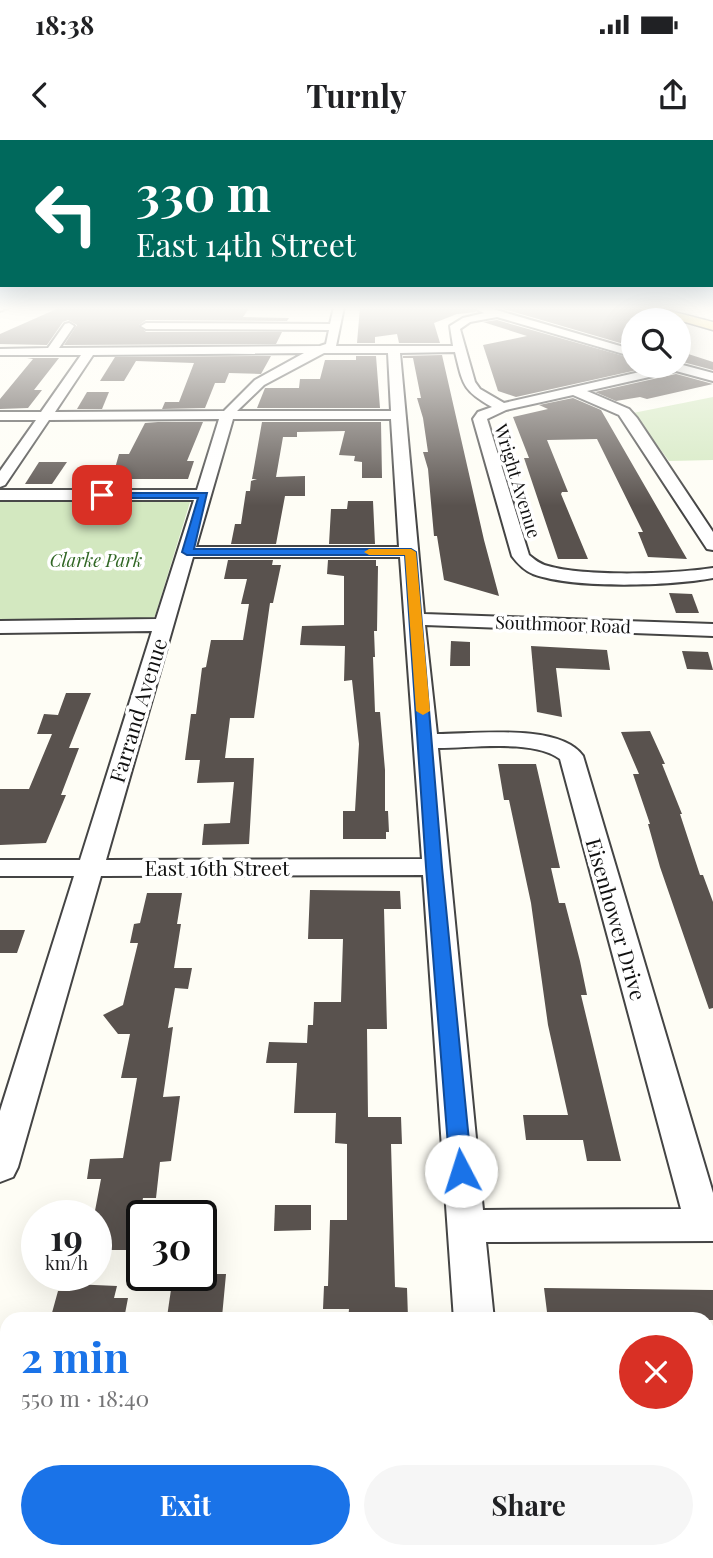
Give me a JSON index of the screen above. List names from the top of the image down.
{
  "streets": {
    "street": [
      "Wright Avenue",
      "Southmoor Road",
      "Farrand Avenue",
      "East 16th Street",
      "Eisenhower Drive"
    ]
  },
  "crossings": [
    ["Farrand Avenue", "East 16th Street"]
  ],
  "parks": ["Clarke Park"],
  "page": {
    "status": "18:38",
    "header": "Turnly",
    "turn": ["330 m", "East 14th Street"],
    "speed": "19 km/h",
    "limit": "30",
    "heading": ["2 min", "550 m · 18:40"],
    "buttons": ["Exit", "Share"]
  }
}
